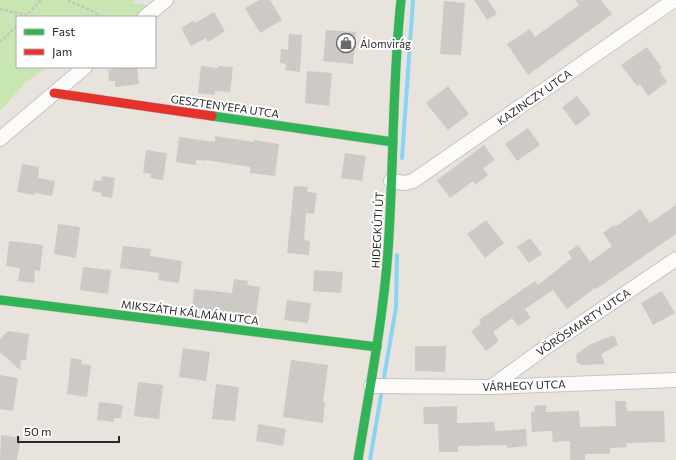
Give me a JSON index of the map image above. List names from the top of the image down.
{
  "streets": {
    "street": [
      "KAZINCZY UTCA",
      "GESZTENYEFA UTCA",
      "HIDEGKÚTI ÚT",
      "MIKSZÁTH KÁLMÁN UTCA",
      "VÖRÖSMARTY UTCA",
      "VÁRHEGY UTCA"
    ]
  },
  "crossings": [
    ["KAZINCZY UTCA", "HIDEGKÚTI ÚT"],
    ["GESZTENYEFA UTCA", "HIDEGKÚTI ÚT"],
    ["HIDEGKÚTI ÚT", "MIKSZÁTH KÁLMÁN UTCA"],
    ["HIDEGKÚTI ÚT", "VÁRHEGY UTCA"],
    ["VÖRÖSMARTY UTCA", "VÁRHEGY UTCA"]
  ],
  "places": {
    "shop": ["Álomvirág"]
  },
  "legend": ["Fast", "Jam"],
  "scale_bar": "50 m"
}
